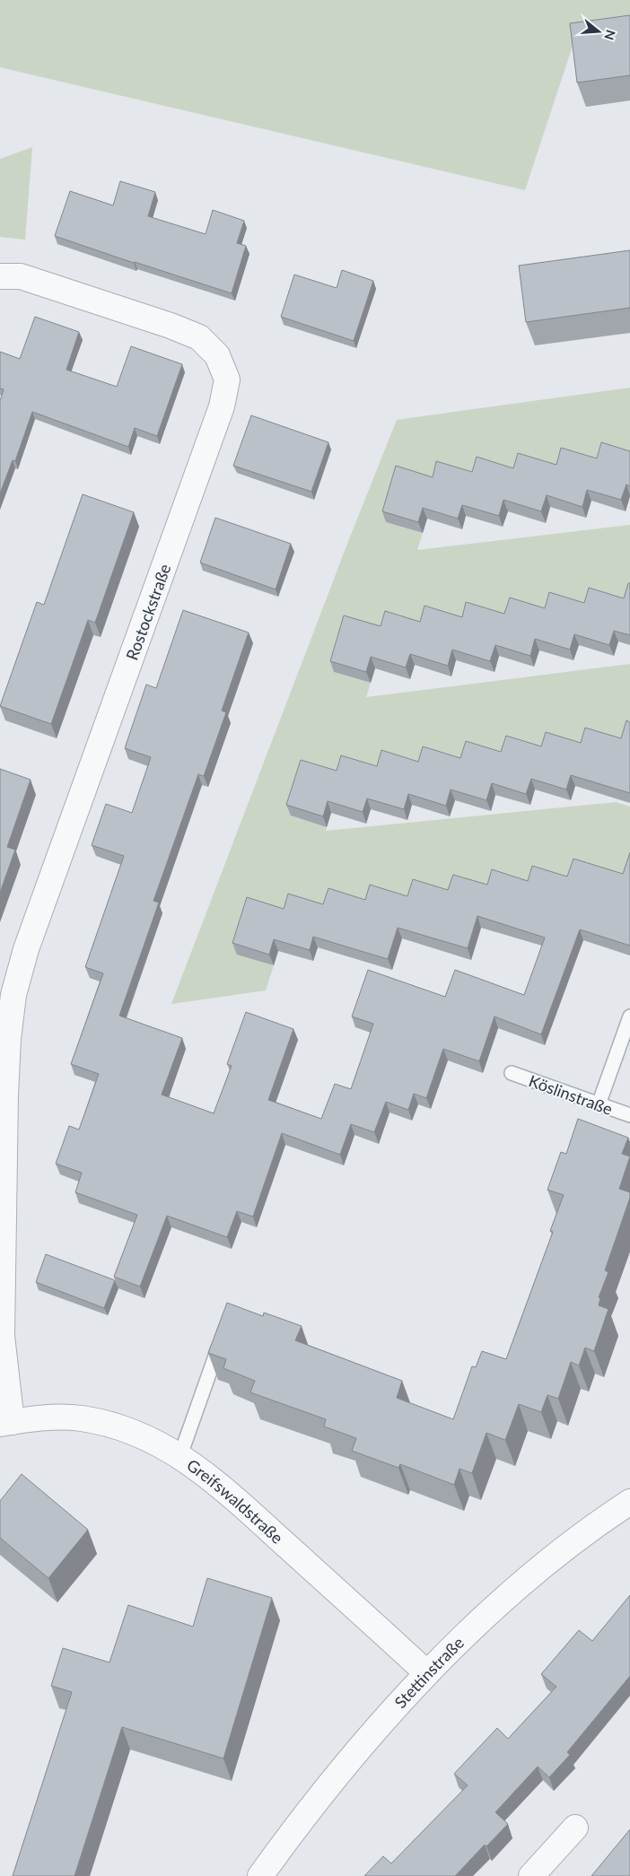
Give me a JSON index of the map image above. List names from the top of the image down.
{
  "streets": {
    "street": ["Rostockstraße", "Greifswaldstraße", "Stettinstraße"],
    "lane": ["Köslinstraße"]
  },
  "crossings": [
    ["Rostockstraße", "Greifswaldstraße"],
    ["Greifswaldstraße", "Stettinstraße"]
  ],
  "north": "right"
}
